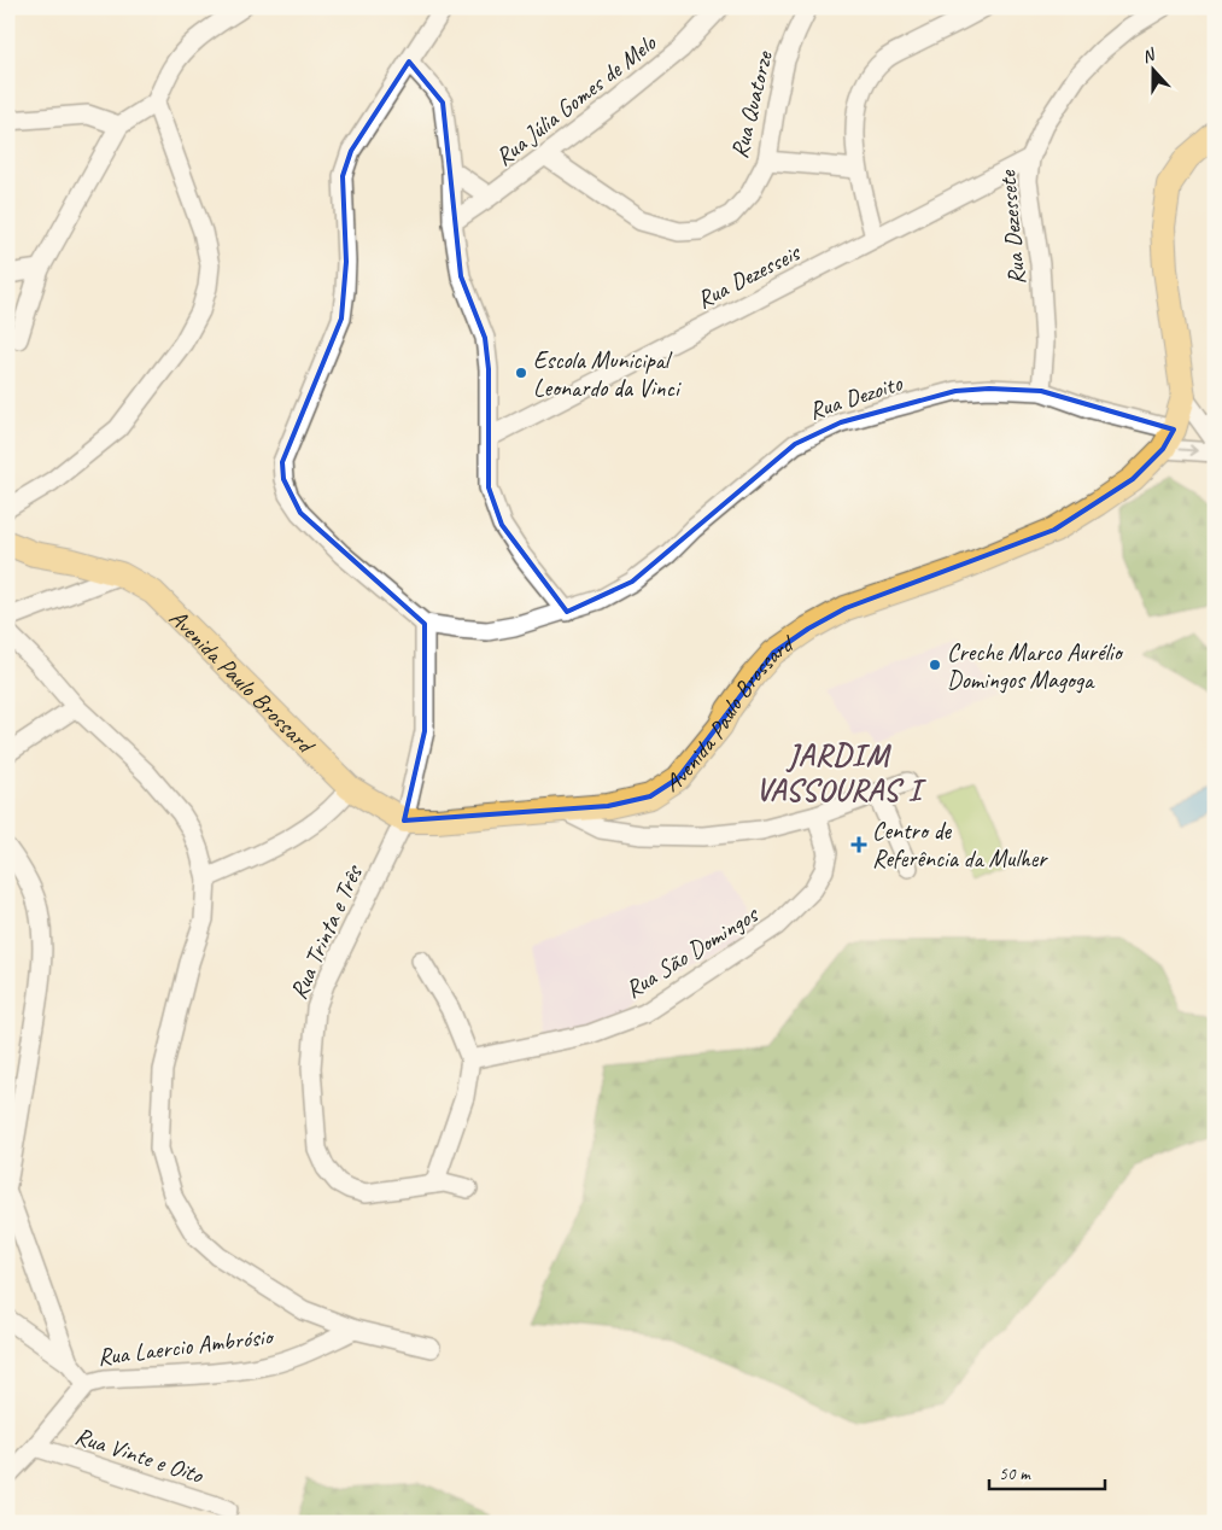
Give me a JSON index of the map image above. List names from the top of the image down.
{
  "streets": {
    "main road": ["Avenida Paulo Brossard"],
    "street": [
      "Rua Júlia Gomes de Melo",
      "Rua Quatorze",
      "Rua Dezessete",
      "Rua Dezesseis",
      "Rua Dezoito",
      "Rua Trinta e Três",
      "Rua São Domingos",
      "Rua Laercio Ambrósio",
      "Rua Vinte e Oito"
    ]
  },
  "crossings": [
    ["Rua Júlia Gomes de Melo", "Rua Quatorze"],
    ["Rua Dezessete", "Rua Dezesseis"],
    ["Rua Dezessete", "Rua Dezoito"],
    ["Rua Dezoito", "Avenida Paulo Brossard"],
    ["Rua Dezoito", "Rua Trinta e Três"],
    ["Avenida Paulo Brossard", "Rua Trinta e Três"]
  ],
  "districts": ["JARDIM VASSOURAS I"],
  "places": {
    "other": ["Escola Municipal Leonardo da Vinci", "Creche Marco Aurélio Domingos Magoga"],
    "health": ["Centro de Referência da Mulher"]
  },
  "scale_bar": "50 m",
  "north": "top"
}
